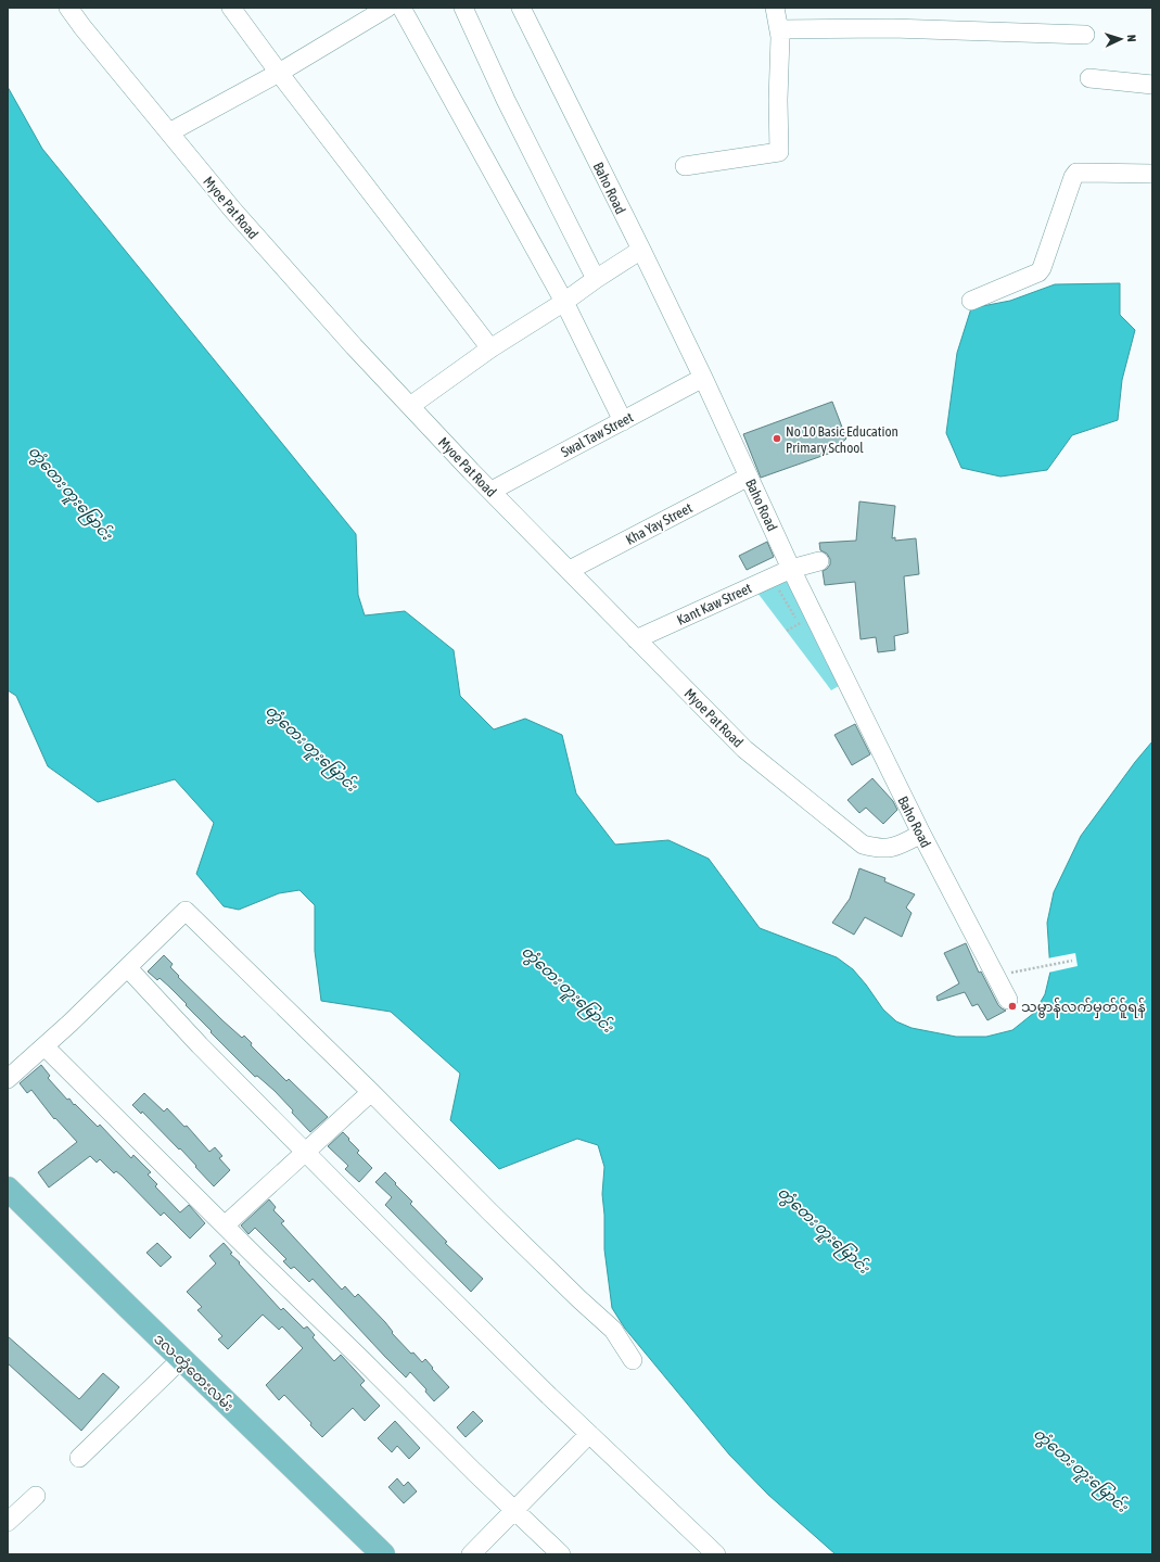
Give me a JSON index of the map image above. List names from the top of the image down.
{
  "streets": {
    "main road": ["ဒလ-တွံတေးလမ်း"],
    "street": [
      "Baho Road",
      "Myoe Pat Road",
      "Swal Taw Street",
      "Kha Yay Street",
      "Kant Kaw Street"
    ]
  },
  "crossings": [
    ["Baho Road", "Myoe Pat Road"],
    ["Baho Road", "Swal Taw Street"],
    ["Baho Road", "Kha Yay Street"],
    ["Baho Road", "Kant Kaw Street"],
    ["Myoe Pat Road", "Swal Taw Street"],
    ["Myoe Pat Road", "Kha Yay Street"],
    ["Myoe Pat Road", "Kant Kaw Street"]
  ],
  "water": ["တွံတေး တူးမြောင်း"],
  "places": ["No 10 Basic Education Primary School", "သမ္ဗာန်လက်မှတ်ဝ်ူရန်"],
  "north": "right"
}
